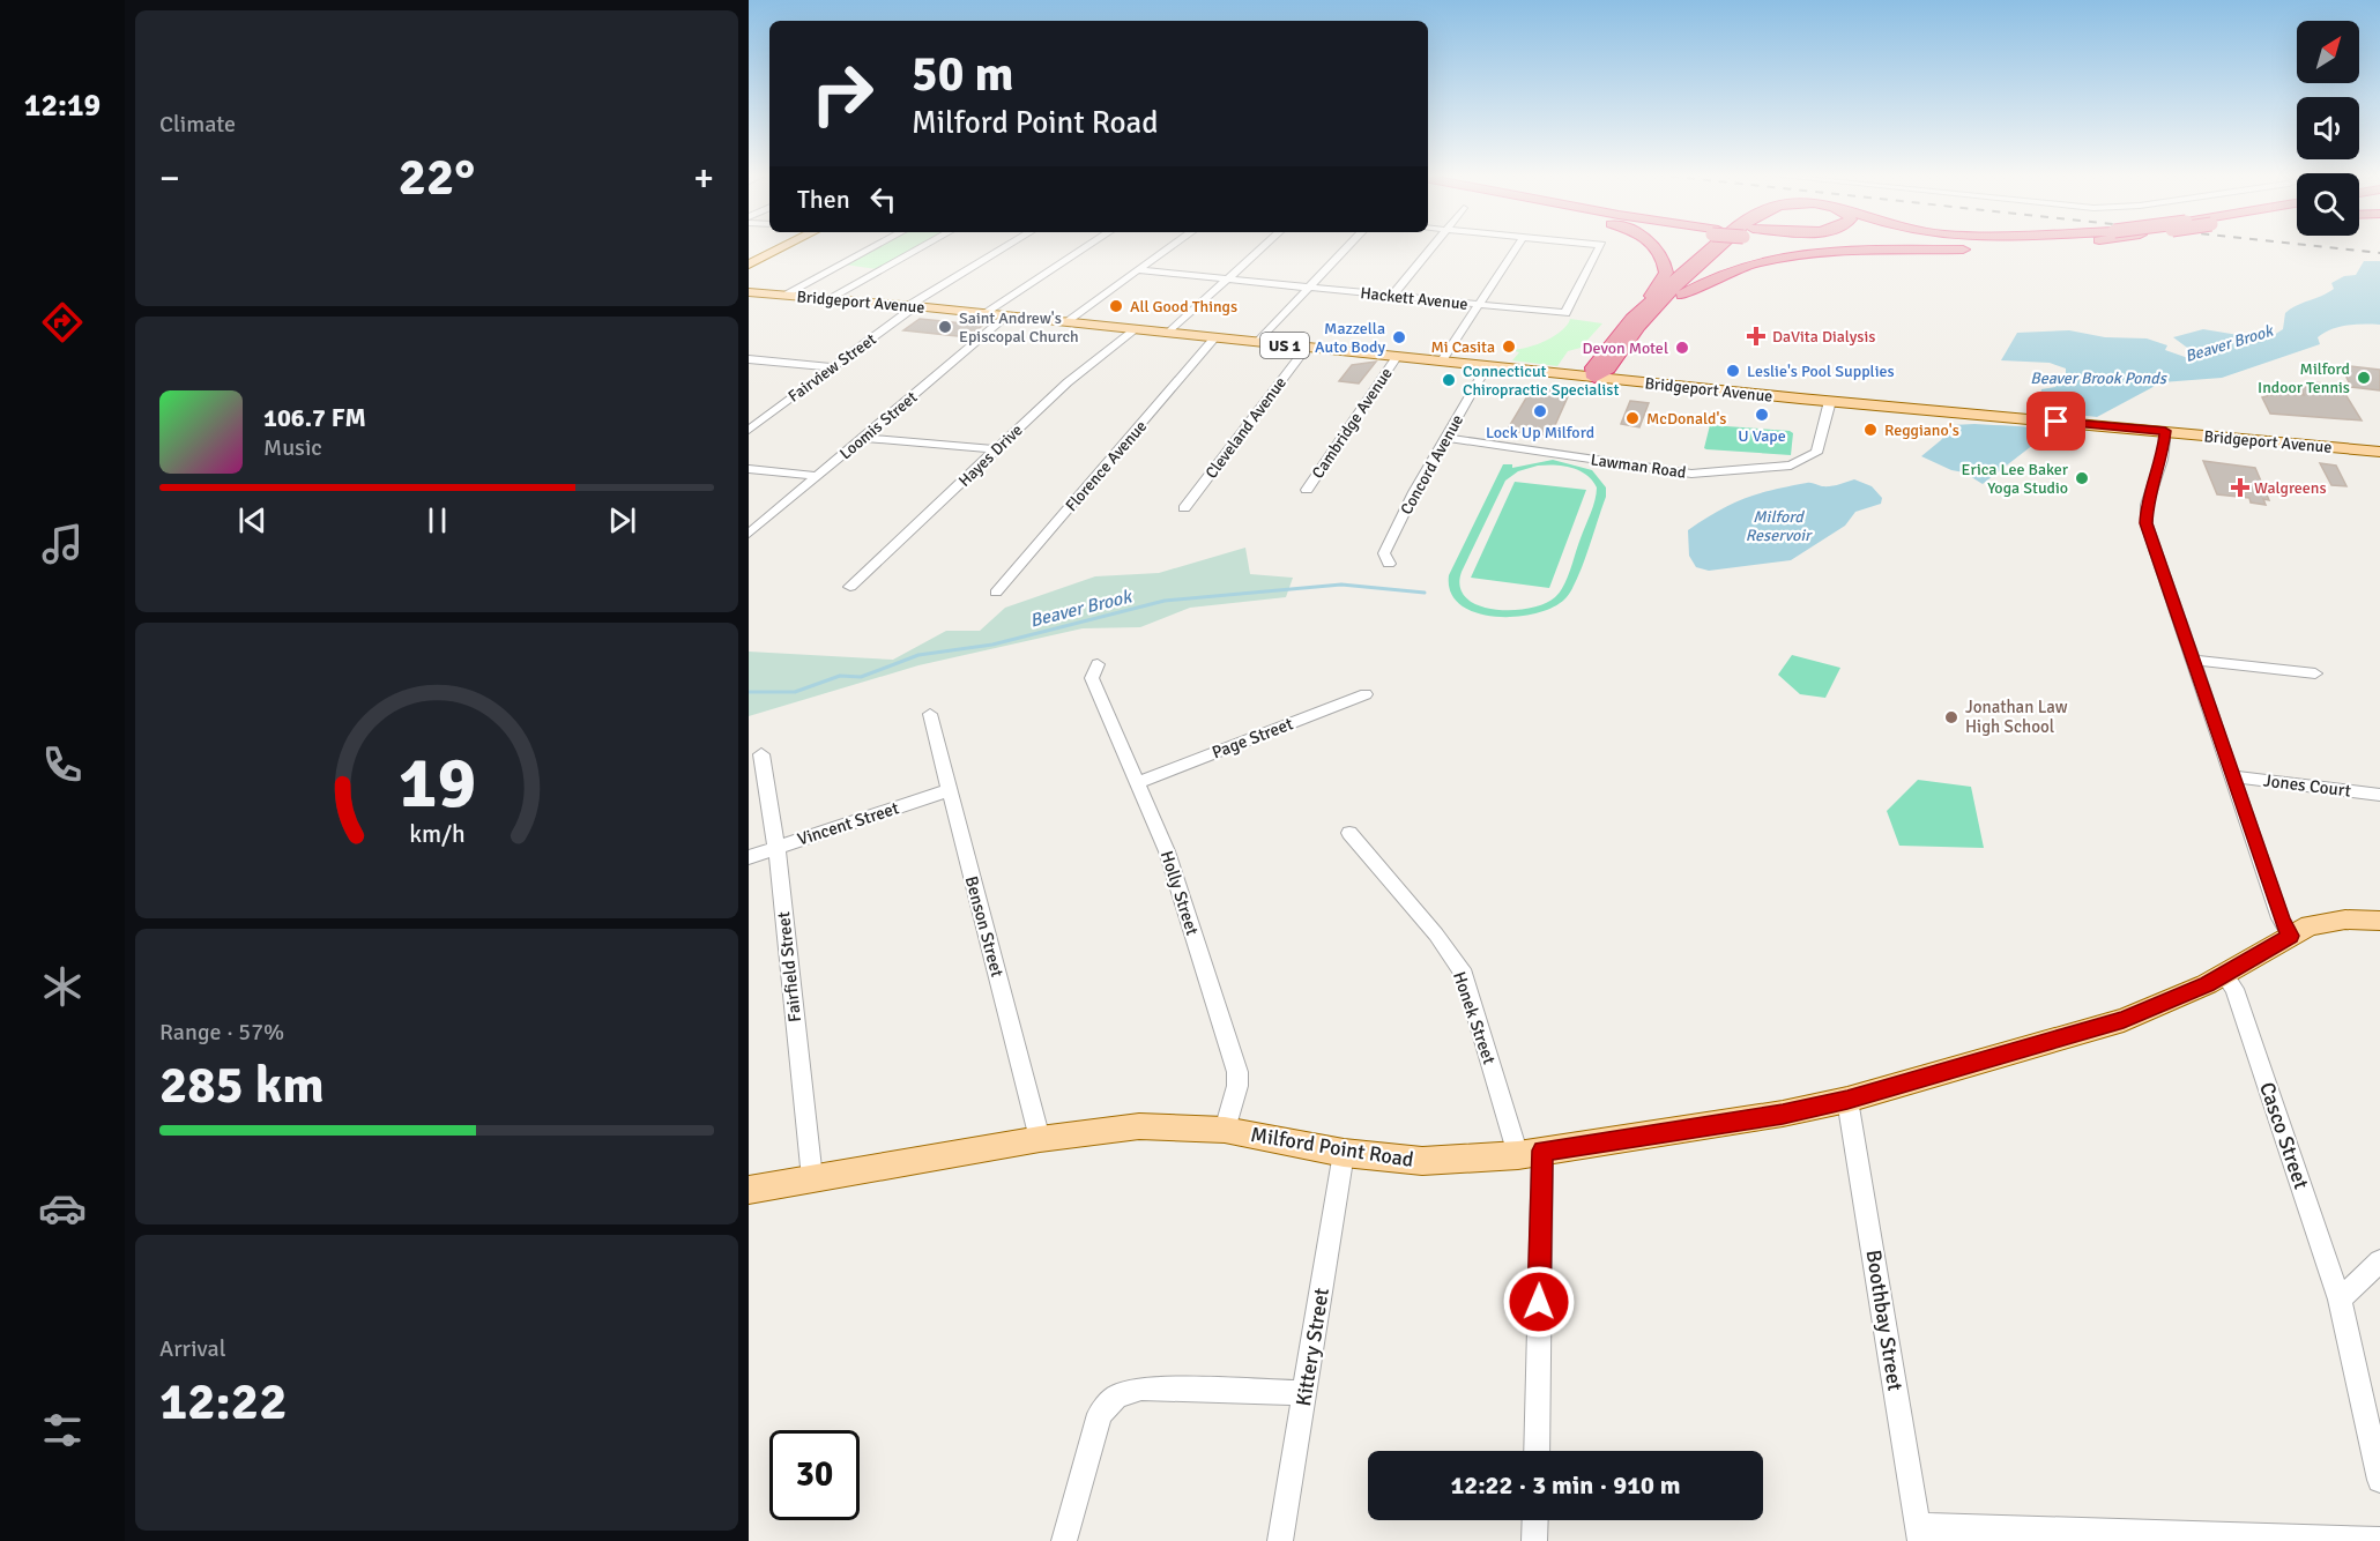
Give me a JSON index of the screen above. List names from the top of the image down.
{
  "streets": {
    "main road": ["Bridgeport Avenue", "US 1", "Milford Point Road"],
    "street": [
      "Hackett Avenue",
      "Fairview Street",
      "Cambridge Avenue",
      "Loomis Street",
      "Cleveland Avenue",
      "Hayes Drive",
      "Concord Avenue",
      "Florence Avenue",
      "Lawman Road",
      "Page Street",
      "Jones Court",
      "Vincent Street",
      "Holly Street",
      "Benson Street",
      "Fairfield Street",
      "Honek Street",
      "Casco Street",
      "Boothbay Street",
      "Kittery Street"
    ]
  },
  "crossings": [
    ["Bridgeport Avenue", "Fairview Street"],
    ["Bridgeport Avenue", "Cambridge Avenue"],
    ["Bridgeport Avenue", "Loomis Street"],
    ["Bridgeport Avenue", "Cleveland Avenue"],
    ["Bridgeport Avenue", "Hayes Drive"],
    ["Bridgeport Avenue", "Concord Avenue"],
    ["Bridgeport Avenue", "Florence Avenue"],
    ["Bridgeport Avenue", "Lawman Road"],
    ["Concord Avenue", "Lawman Road"],
    ["Page Street", "Holly Street"],
    ["Vincent Street", "Benson Street"],
    ["Vincent Street", "Fairfield Street"],
    ["Holly Street", "Milford Point Road"],
    ["Benson Street", "Milford Point Road"],
    ["Fairfield Street", "Milford Point Road"],
    ["Honek Street", "Milford Point Road"],
    ["Casco Street", "Milford Point Road"],
    ["Milford Point Road", "Boothbay Street"],
    ["Milford Point Road", "Kittery Street"]
  ],
  "water": ["Beaver Brook", "Beaver Brook Ponds", "Milford Reservoir"],
  "places": {
    "other": [
      "All Good Things",
      "Saint Andrew's Episcopal Church",
      "Mazzella Auto Body",
      "Mi Casita",
      "Devon Motel",
      "Leslie's Pool Supplies",
      "Milford Indoor Tennis",
      "Connecticut Chiropractic Specialist",
      "Lock Up Milford",
      "U Vape",
      "McDonald's",
      "Reggiano's",
      "Erica Lee Baker Yoga Studio",
      "Jonathan Law High School"
    ],
    "health": ["DaVita Dialysis", "Walgreens"]
  },
  "north": "top right",
  "page": {
    "tabs": "12:19",
    "tile": [
      "Climate",
      ["Range · 57%", "285 km"],
      ["Arrival", "12:22"]
    ],
    "turn": ["50 m", "Milford Point Road"],
    "heat": ["−", "22°", "+"],
    "then": "Then",
    "song": ["106.7 FM", "Music"],
    "limit": "30",
    "trip": "12:22 · 3 min · 910 m",
    "gauge": ["19", "km/h"]
  }
}
